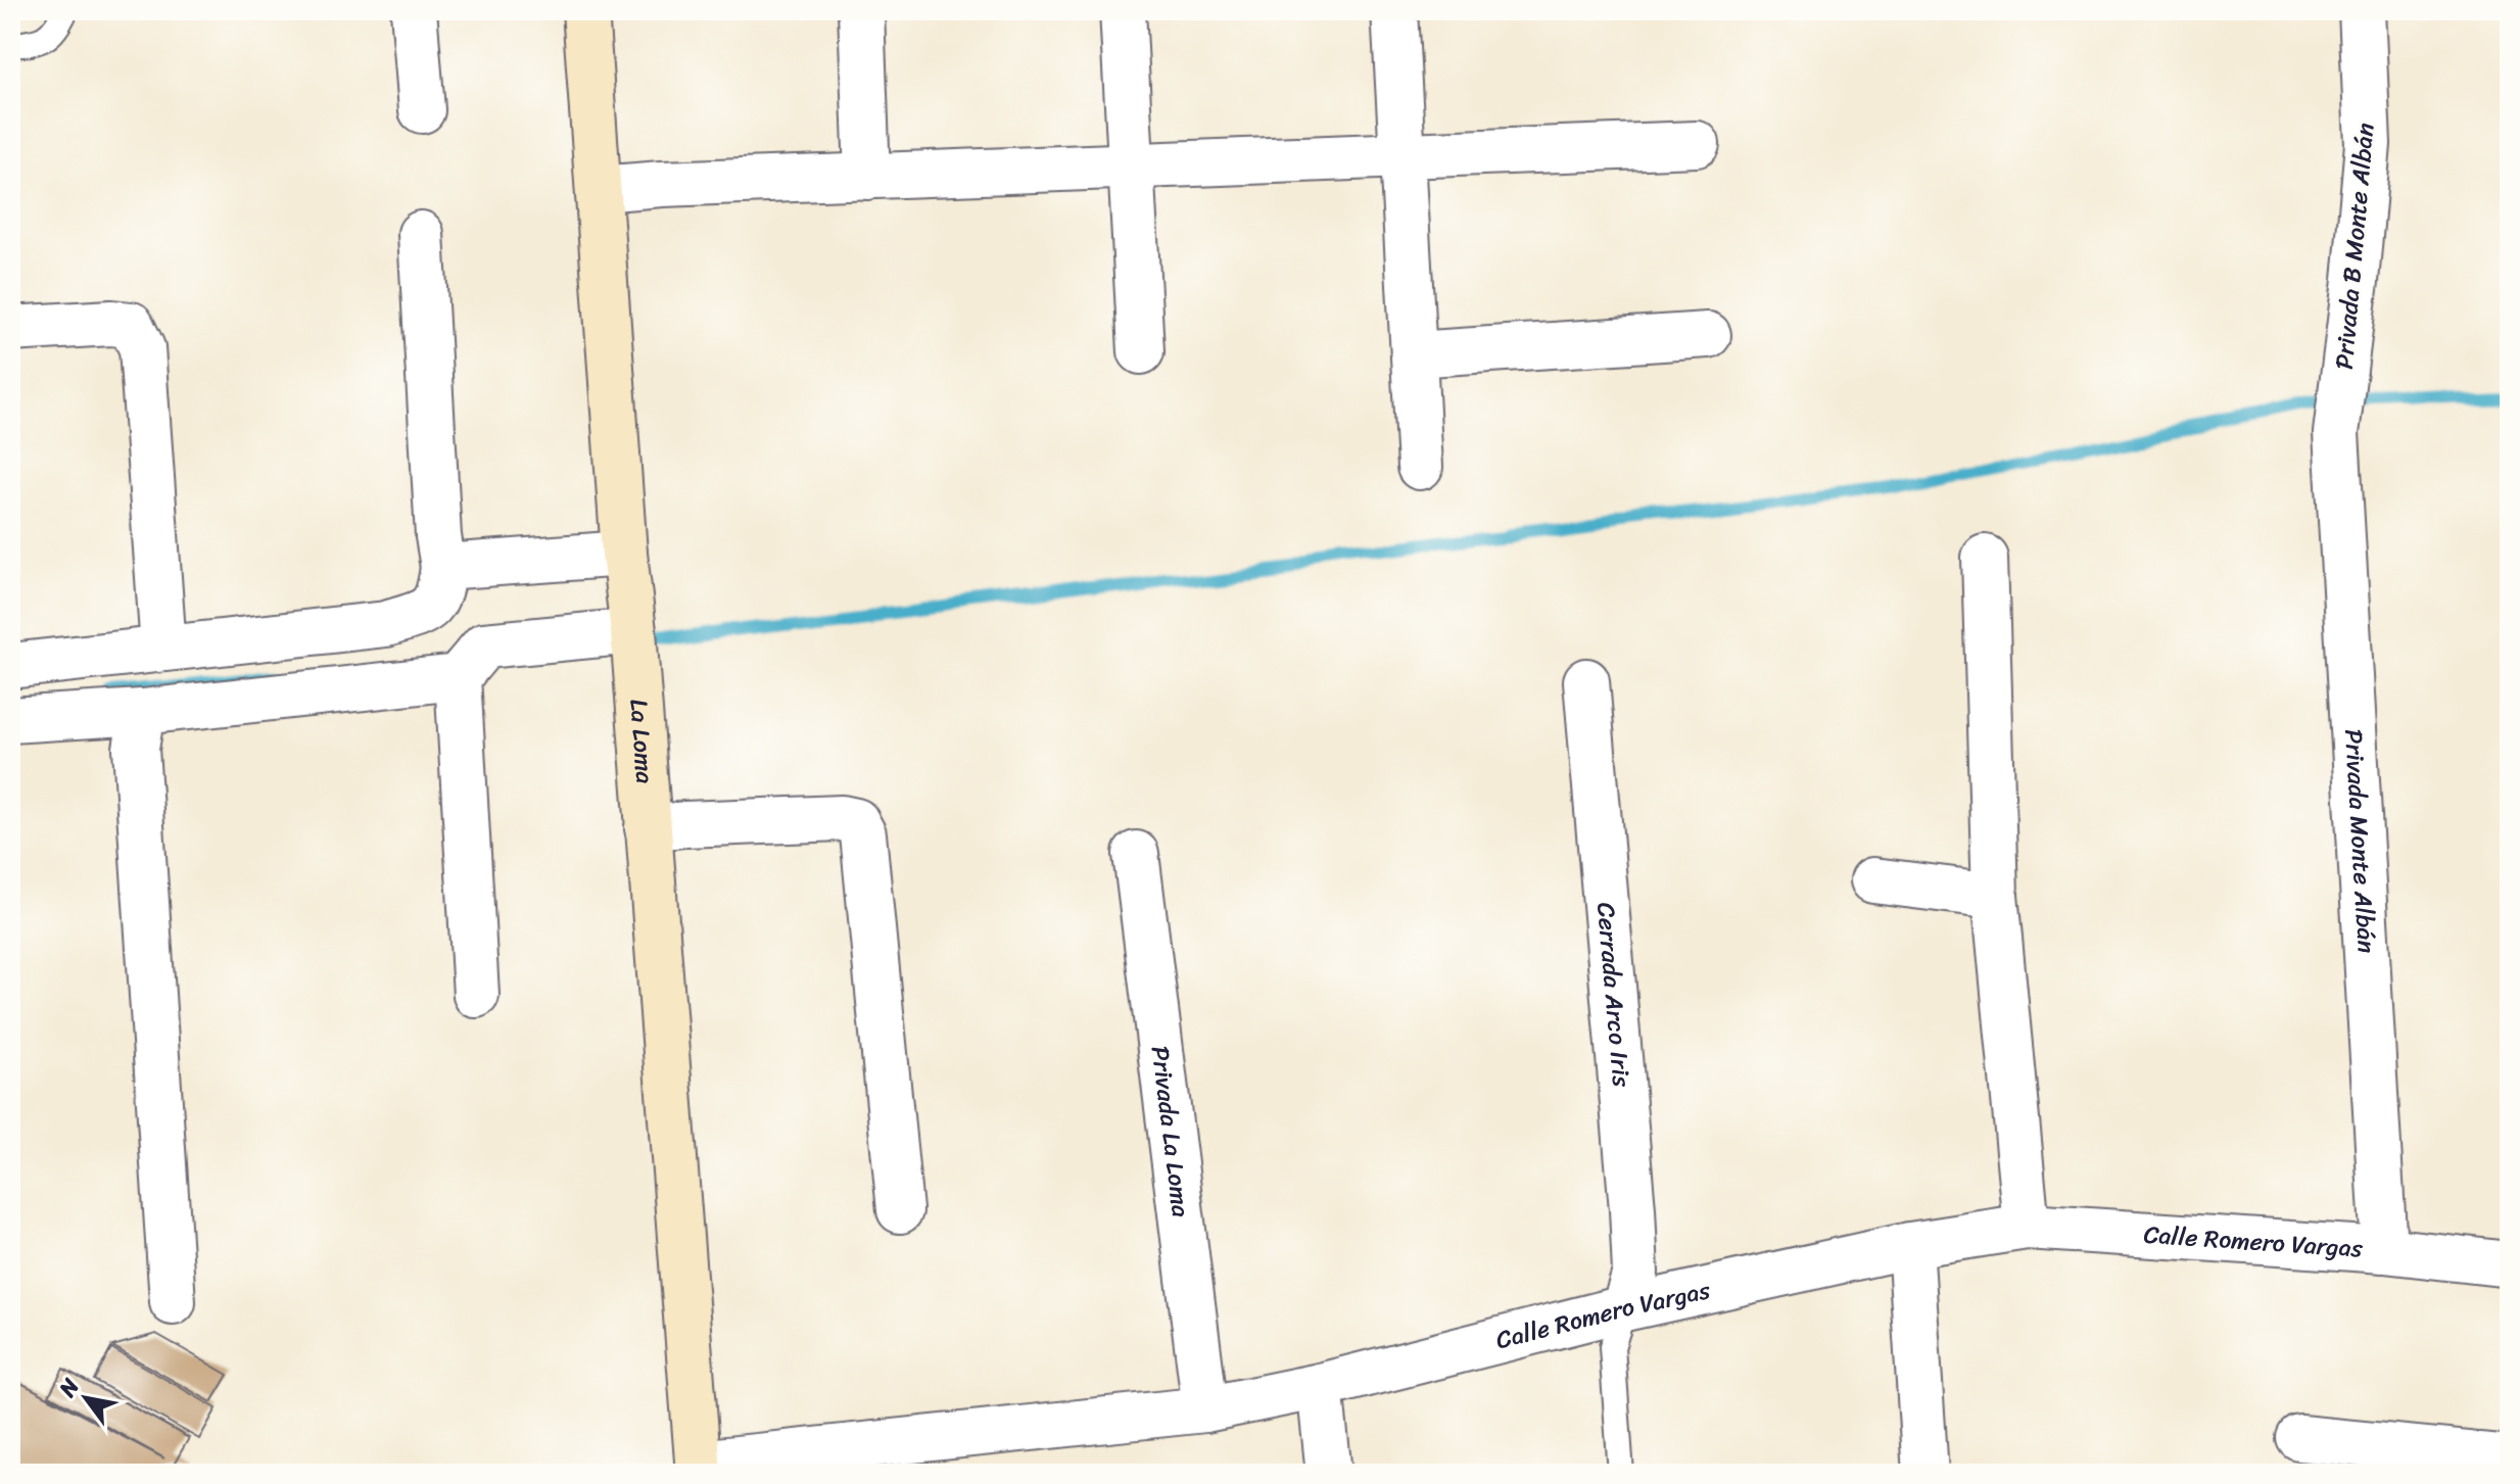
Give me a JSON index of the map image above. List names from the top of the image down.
{
  "streets": {
    "street": [
      "Privada B Monte Albán",
      "La Loma",
      "Privada Monte Albán",
      "Cerrada Arco Iris",
      "Privada La Loma",
      "Calle Romero Vargas"
    ]
  },
  "crossings": [
    ["Privada B Monte Albán", "Privada Monte Albán"],
    ["La Loma", "Calle Romero Vargas"],
    ["Privada Monte Albán", "Calle Romero Vargas"],
    ["Cerrada Arco Iris", "Calle Romero Vargas"],
    ["Privada La Loma", "Calle Romero Vargas"]
  ],
  "north": "top left"
}
